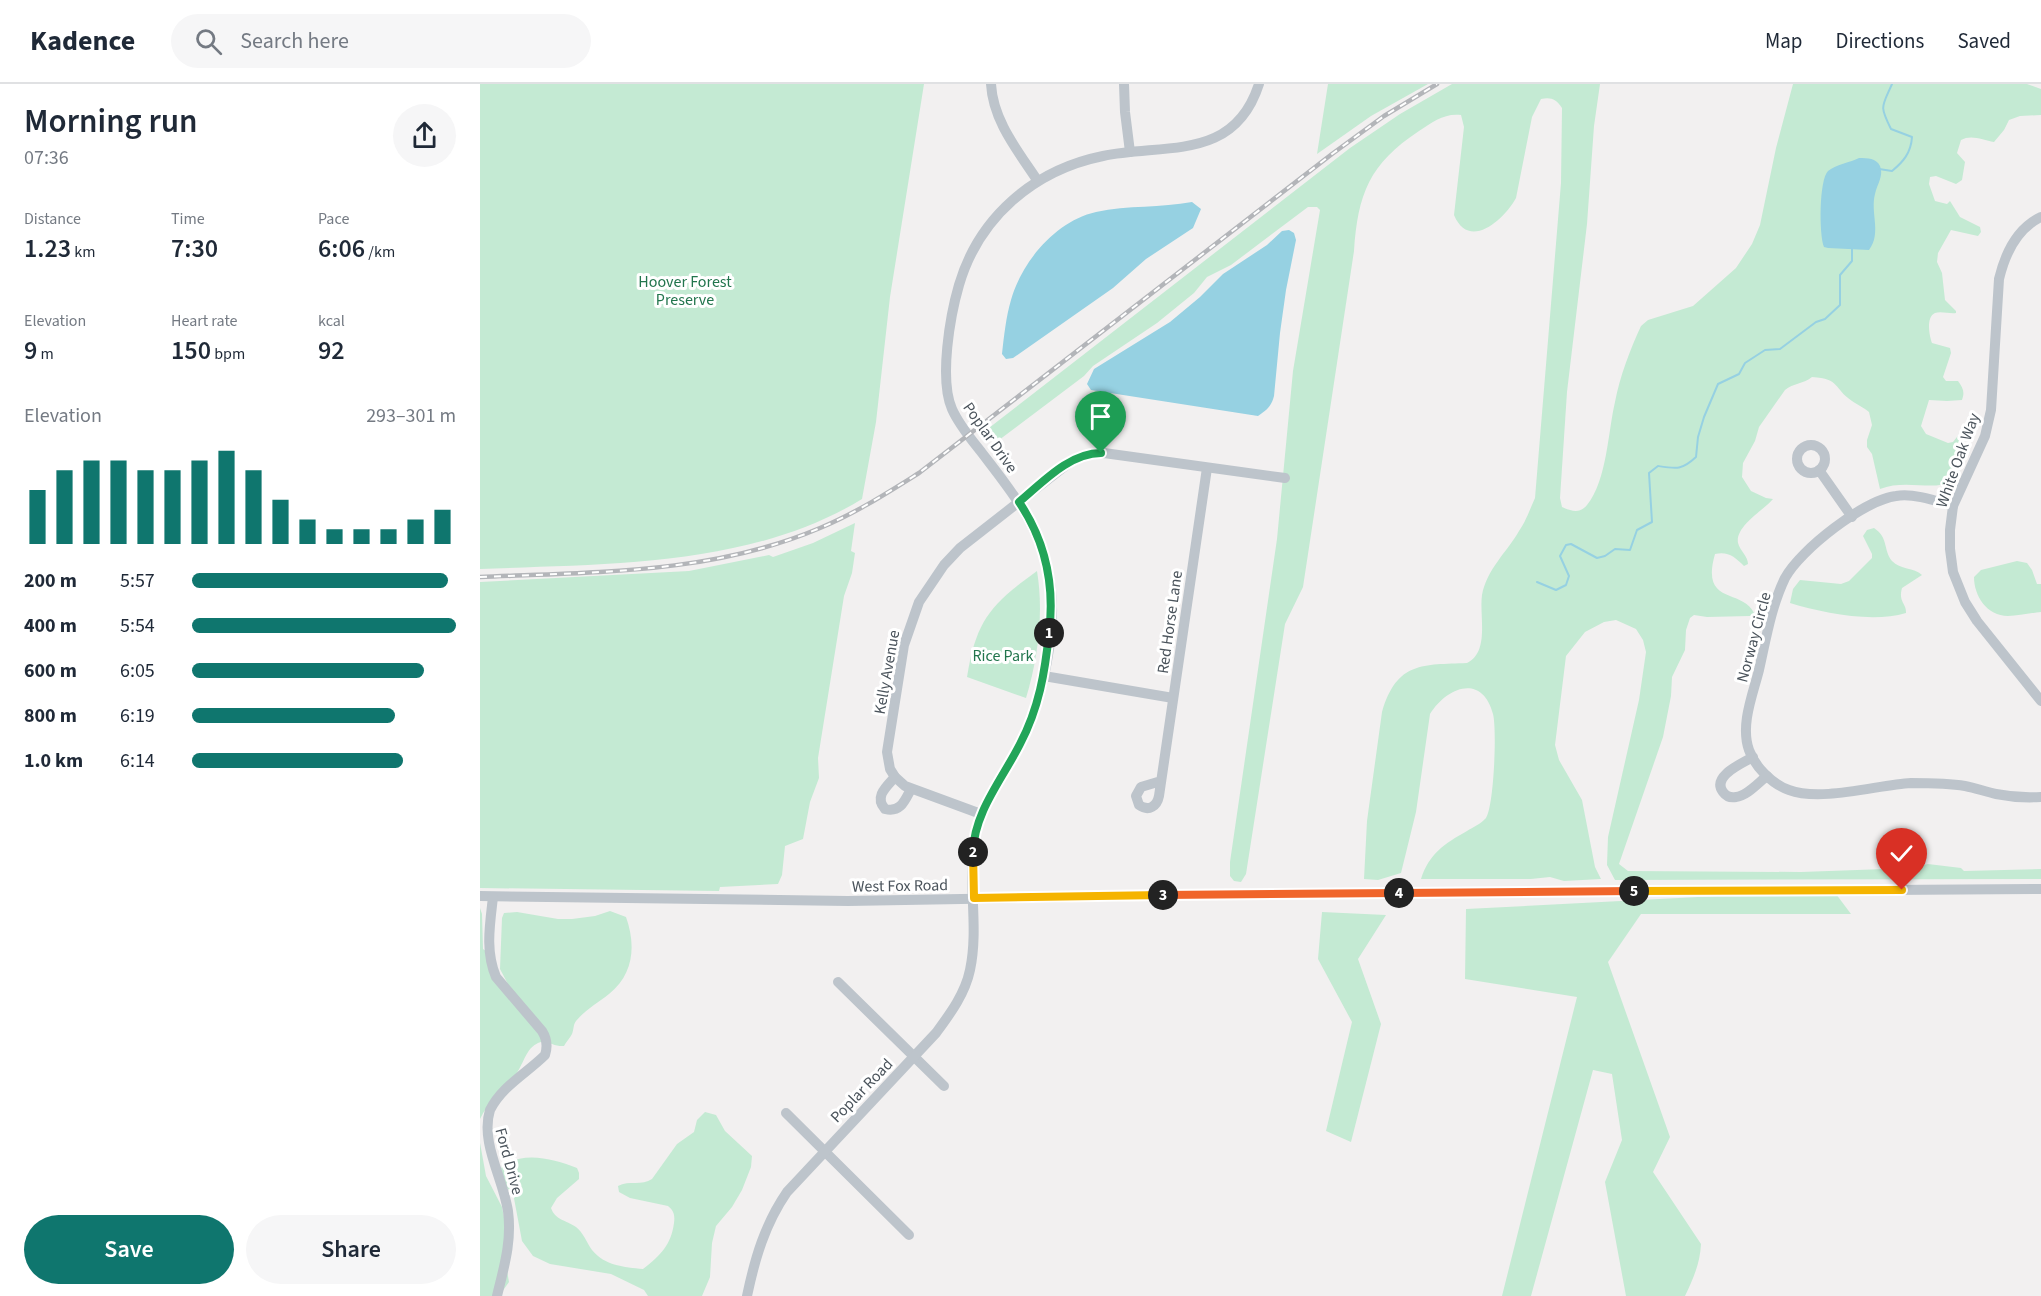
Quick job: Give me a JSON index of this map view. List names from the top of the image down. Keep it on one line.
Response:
{"streets":{"street":["Poplar Drive","White Oak Way","Red Horse Lane","Norway Circle","Kelly Avenue","West Fox Road","Poplar Road","Ford Drive"]},"crossings":[["Poplar Drive","Kelly Avenue"],["Poplar Drive","West Fox Road"],["Poplar Drive","Poplar Road"],["White Oak Way","Norway Circle"],["Red Horse Lane","Kelly Avenue"],["West Fox Road","Poplar Road"],["West Fox Road","Ford Drive"]],"parks":["Hoover Forest Preserve","Rice Park"],"page":{"header":"Kadence","search":"Search here","nav":["Map","Directions","Saved"],"heading":["Morning run","07:36"],"stats":[["Distance","1.23 km"],["Time","7:30"],["Pace","6:06 /km"],["Elevation","9 m"],["Heart rate","150 bpm"],["kcal","92"]],"chart":["Elevation","293–301 m"],"list":[{"name":"200 m","note":"5:57"},{"name":"400 m","note":"5:54"},{"name":"600 m","note":"6:05"},{"name":"800 m","note":"6:19"},{"name":"1.0 km","note":"6:14"}],"pins":["1","2","5","4","3"],"buttons":["Save","Share"]}}
